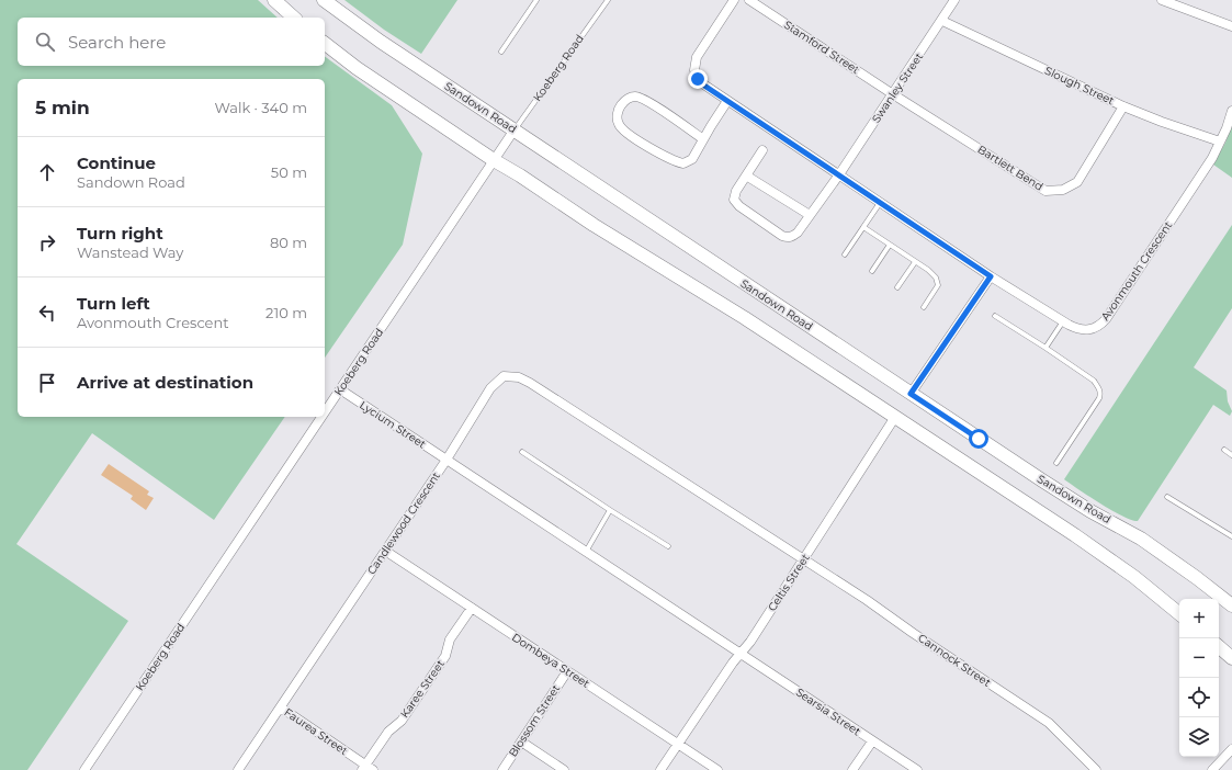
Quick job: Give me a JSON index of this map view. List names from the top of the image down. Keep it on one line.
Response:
{"streets":{"main road":["Sandown Road"],"street":["Stamford Street","Koeberg Road","Slough Street","Swanley Street","Bartlett Bend","Avonmouth Crescent","Lycium Street","Candlewood Crescent","Celtis Street","Dombeya Street","Cannock Street","Karee Street","Searsia Street","Blossom Street","Faurea Street"]},"crossings":[["Stamford Street","Swanley Street"],["Stamford Street","Bartlett Bend"],["Koeberg Road","Sandown Road"],["Koeberg Road","Lycium Street"],["Slough Street","Swanley Street"],["Slough Street","Bartlett Bend"],["Slough Street","Avonmouth Crescent"],["Swanley Street","Bartlett Bend"],["Swanley Street","Avonmouth Crescent"],["Lycium Street","Candlewood Crescent"],["Lycium Street","Cannock Street"],["Candlewood Crescent","Celtis Street"],["Candlewood Crescent","Dombeya Street"],["Candlewood Crescent","Cannock Street"],["Candlewood Crescent","Searsia Street"],["Candlewood Crescent","Faurea Street"],["Celtis Street","Dombeya Street"],["Celtis Street","Cannock Street"],["Celtis Street","Searsia Street"],["Dombeya Street","Karee Street"],["Dombeya Street","Blossom Street"],["Karee Street","Faurea Street"]],"page":{"search":"Search here","heading":["5 min","Walk · 340 m"],"list":[["Continue","Sandown Road","50 m"],["Turn right","Wanstead Way","80 m"],["Turn left","Avonmouth Crescent","210 m"],"Arrive at destination"],"map_buttons":["+","−"]}}
